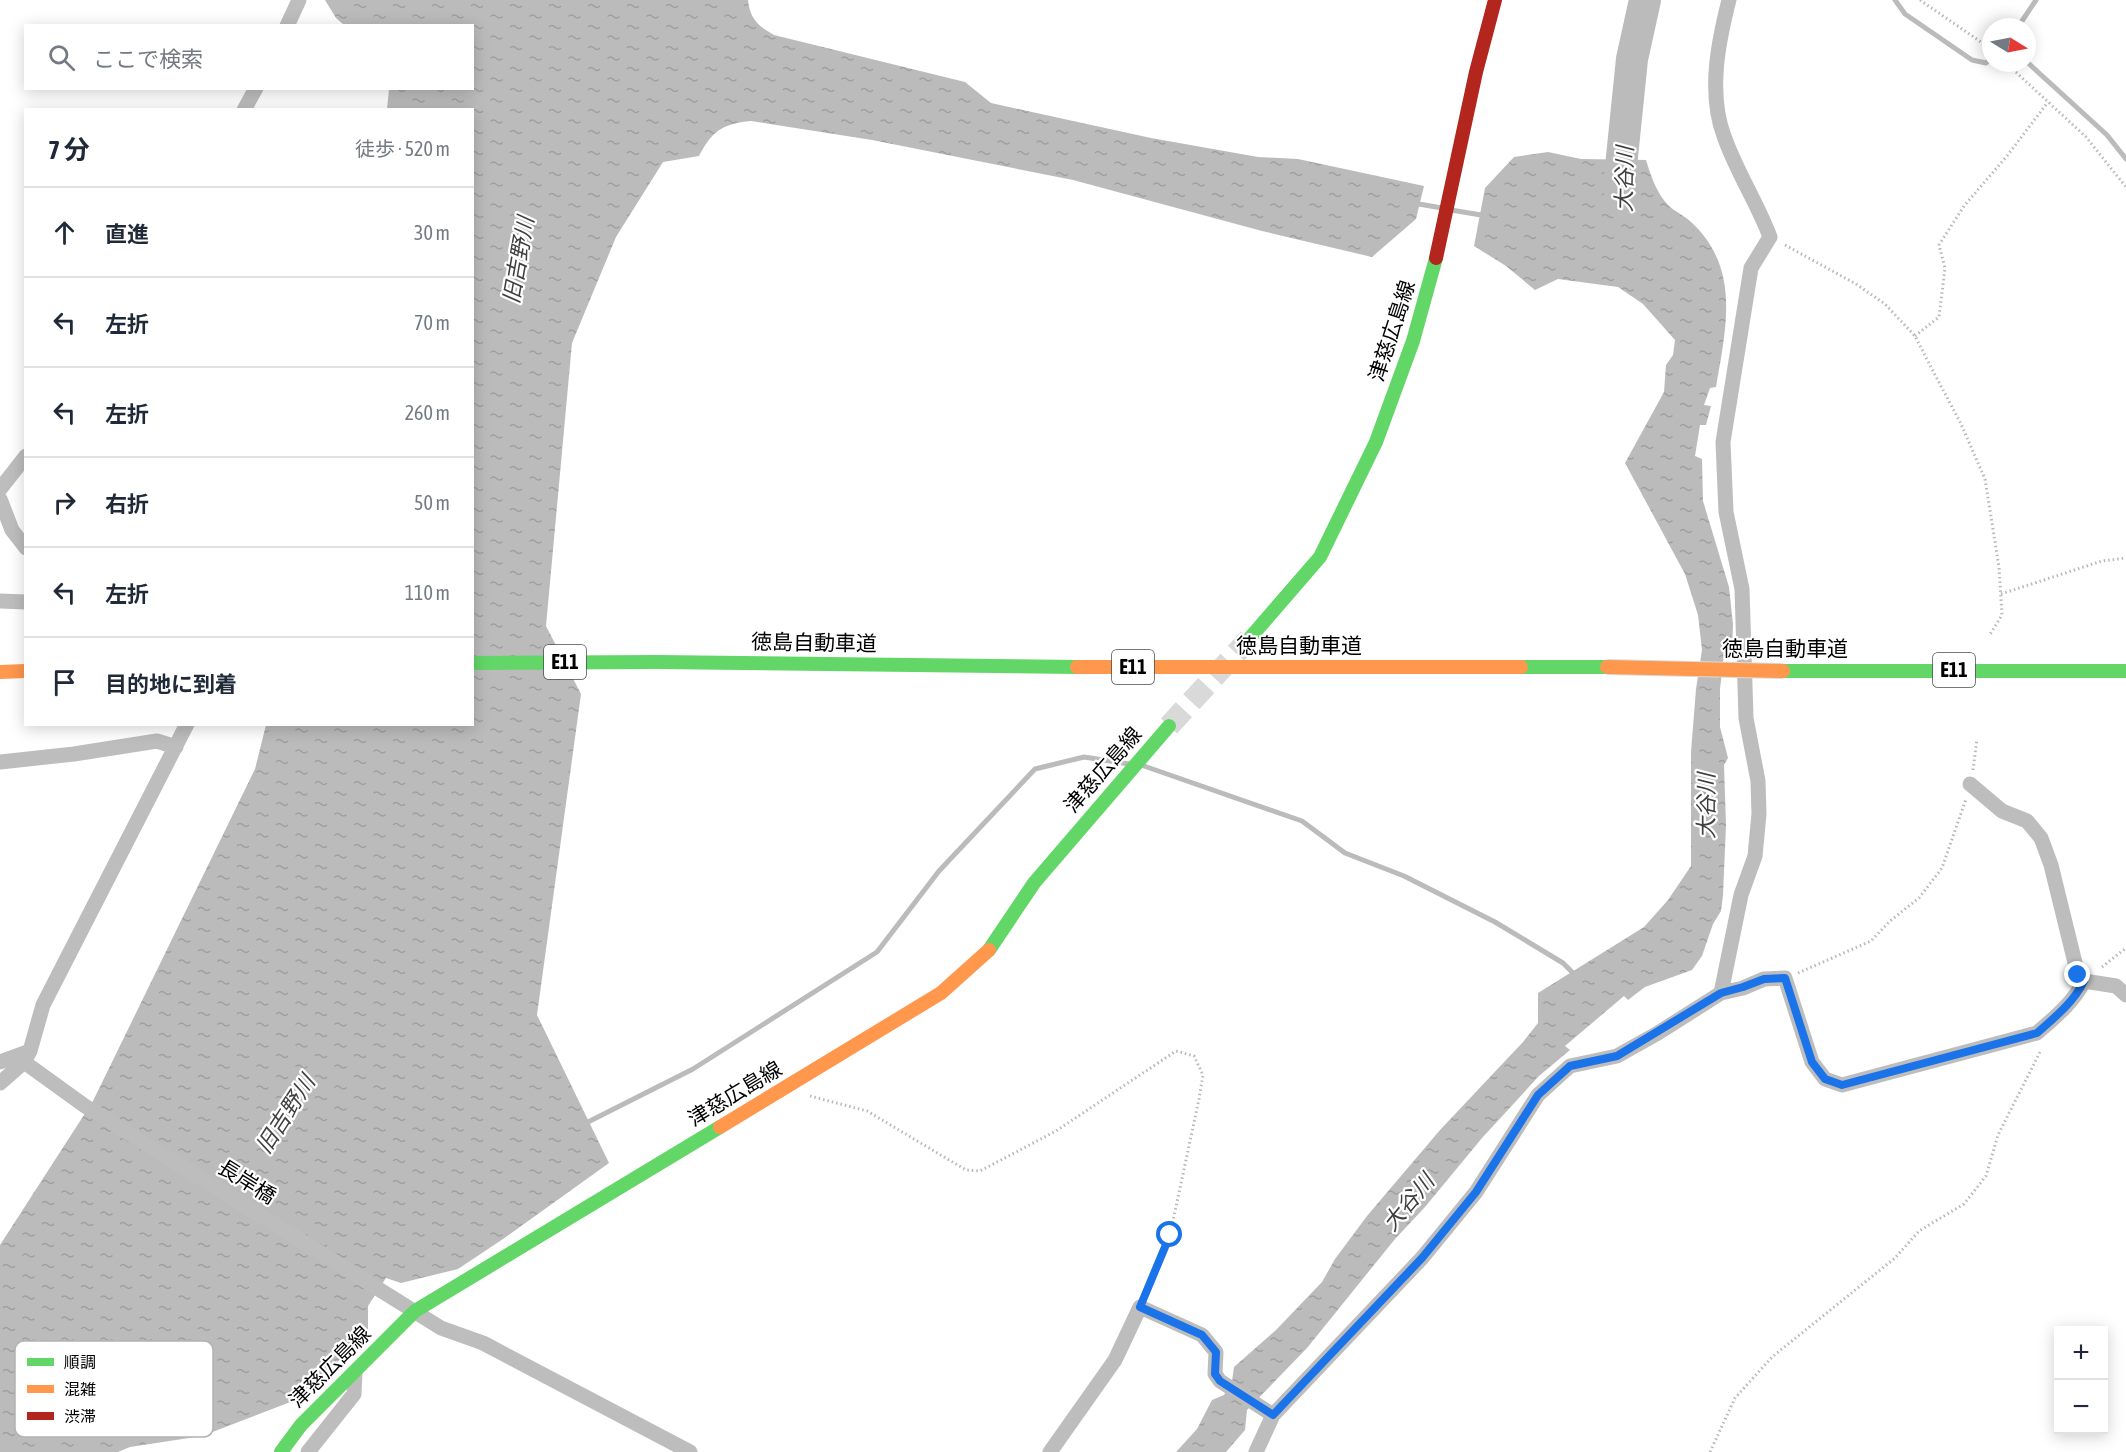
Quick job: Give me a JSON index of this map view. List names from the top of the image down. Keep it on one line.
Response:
{"streets":{"main road":["津慈広島線","徳島自動車道","E11"],"street":["長岸橋"]},"crossings":[["津慈広島線","長岸橋"]],"water":["大谷川","旧吉野川"],"legend":["順調","混雑","渋滞"],"north":"right","page":{"search":"ここで検索","heading":["7 分","徒歩 · 520 m"],"list":[["直進","30 m"],["左折","70 m"],["左折","260 m"],["右折","50 m"],["左折","110 m"],"目的地に到着"],"map_buttons":["+","−"]}}
